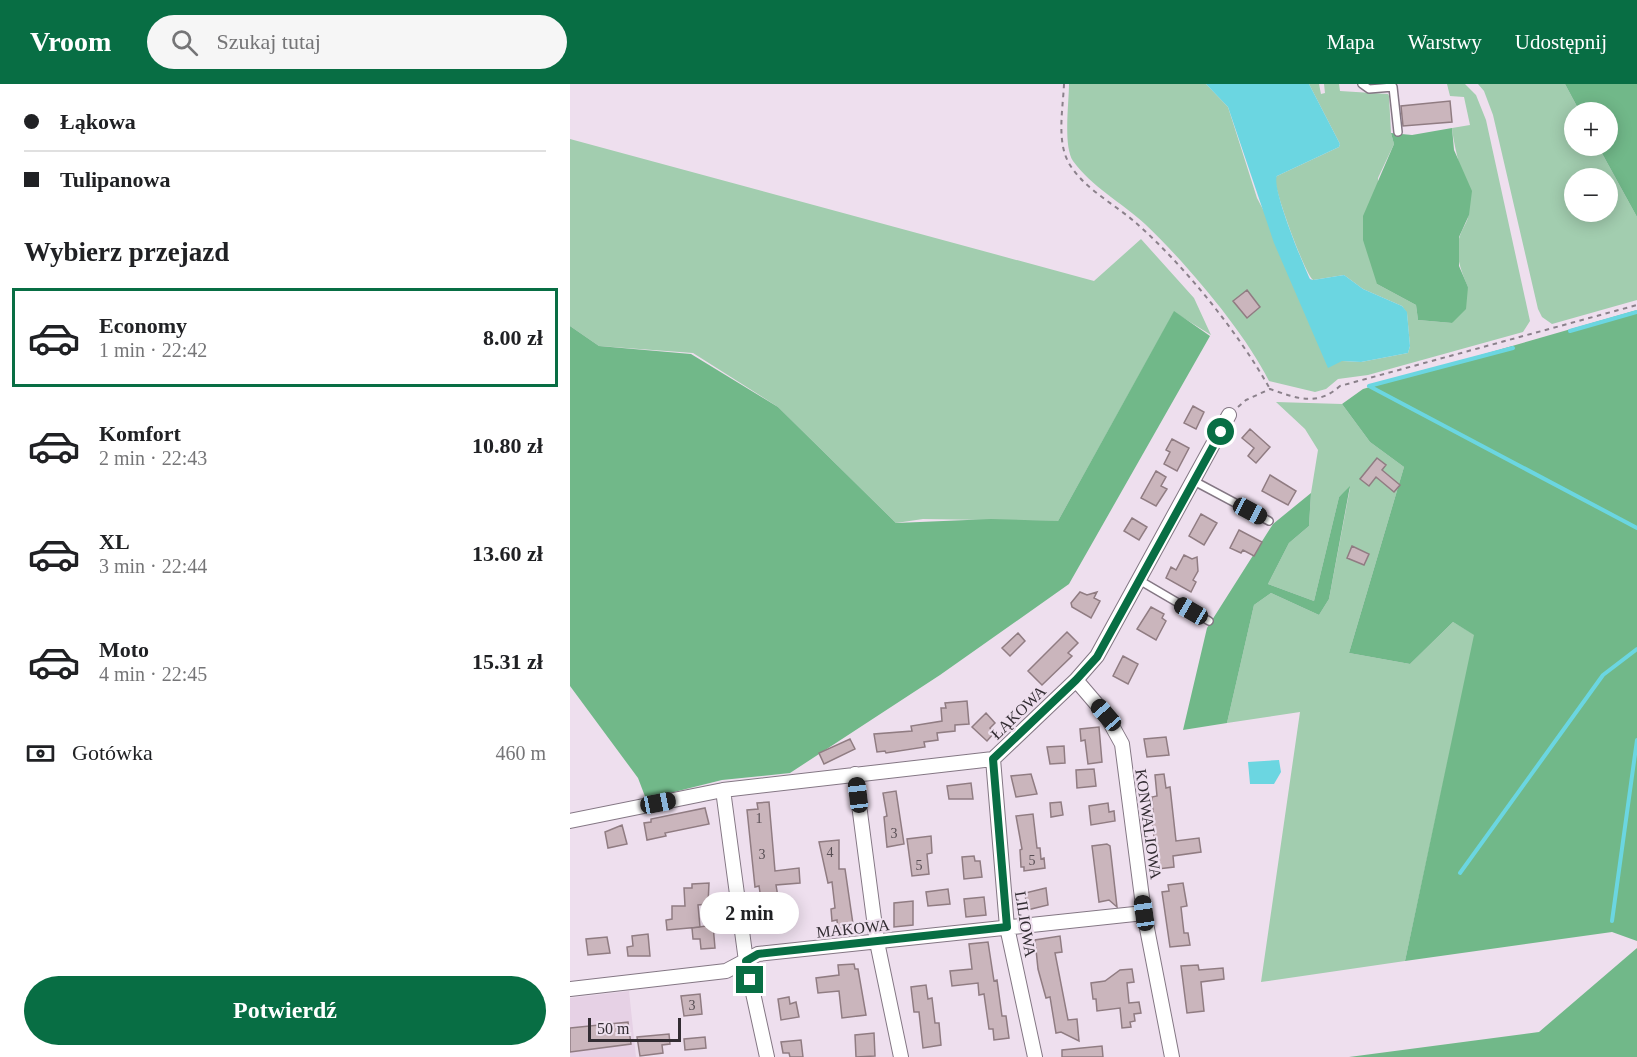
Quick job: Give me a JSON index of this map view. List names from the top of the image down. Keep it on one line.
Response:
{"streets":{"street":["ŁĄKOWA","KONWALIOWA","LILIOWA","MAKOWA"]},"crossings":[["ŁĄKOWA","KONWALIOWA"],["ŁĄKOWA","LILIOWA"],["KONWALIOWA","MAKOWA"],["LILIOWA","MAKOWA"]],"house_numbers":["1","3","4","3","5","5","3"],"scale_bar":"50 m","page":{"header":"Vroom","search":"Szukaj tutaj","nav":["Mapa","Warstwy","Udostępnij"],"banner":["Łąkowa","Tulipanowa"],"map_buttons":["+","−"],"heading":"Wybierz przejazd","list":[{"name":"Economy","note":"1 min · 22:42","value":"8.00 zł"},{"name":"Komfort","note":"2 min · 22:43","value":"10.80 zł"},{"name":"XL","note":"3 min · 22:44","value":"13.60 zł"},{"name":"Moto","note":"4 min · 22:45","value":"15.31 zł"}],"pay":["Gotówka","460 m"],"bubble":"2 min","buttons":"Potwierdź","scale":"50 m"}}
